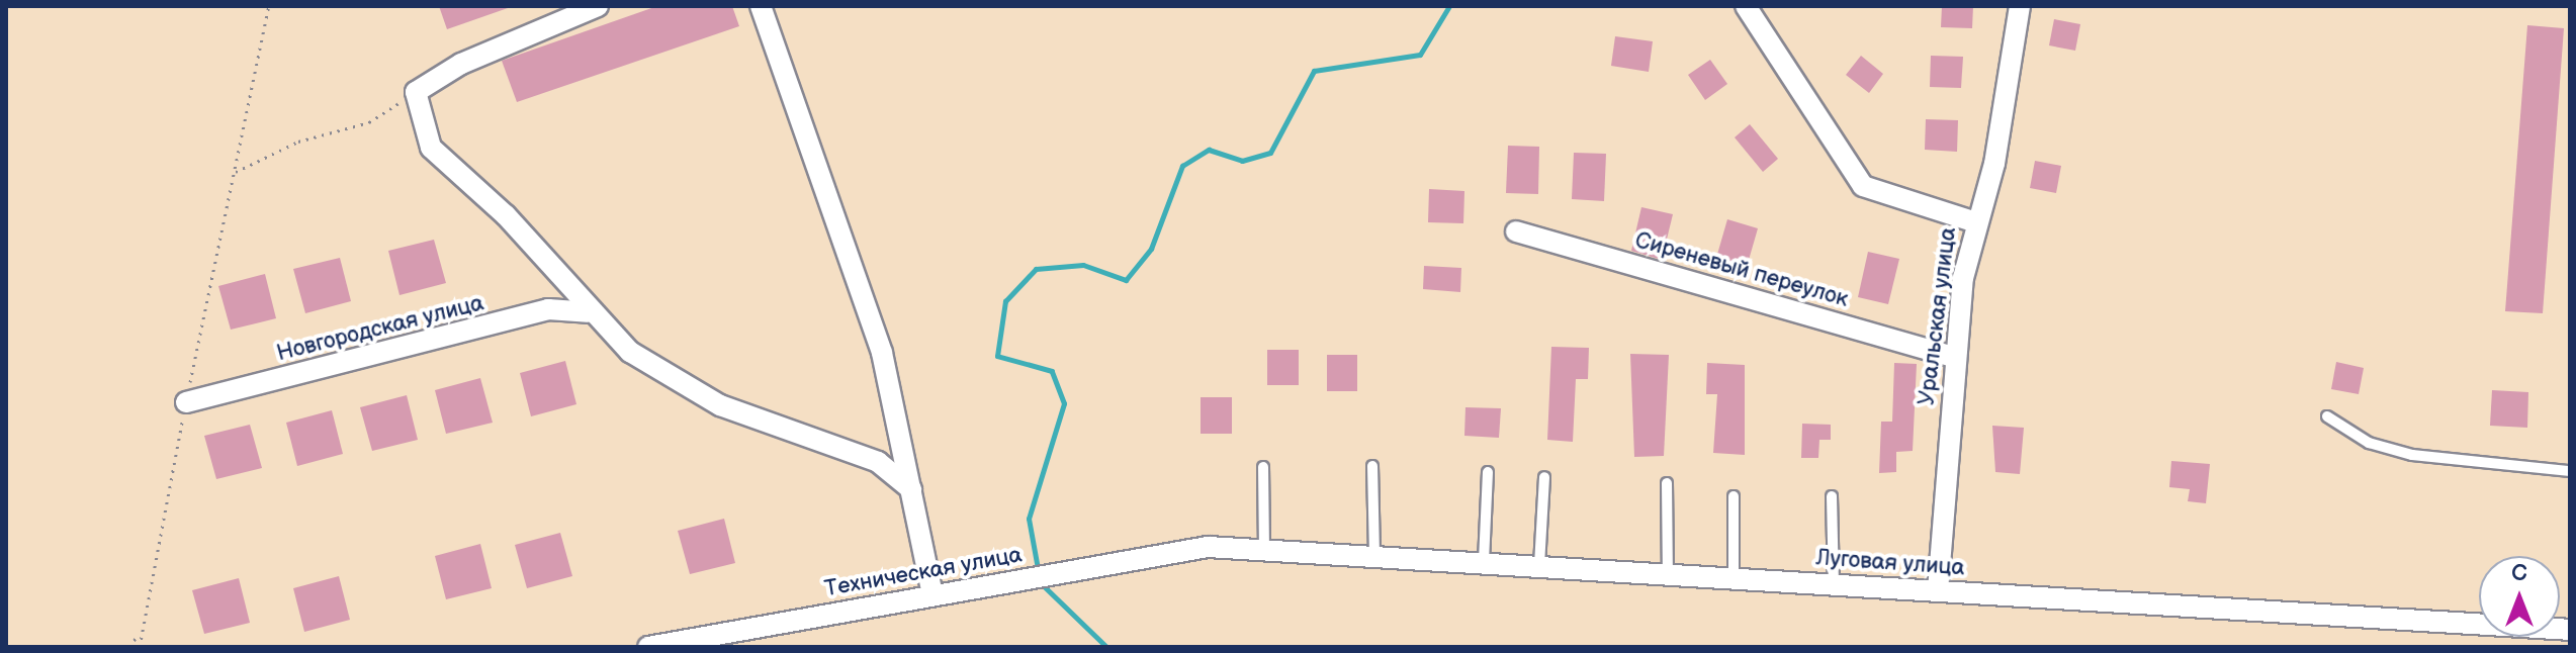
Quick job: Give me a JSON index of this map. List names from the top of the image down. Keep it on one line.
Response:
{"streets":{"street":["Сиреневый переулок","Уральская улица","Новгородская улица","Луговая улица","Техническая улица"]},"crossings":[["Сиреневый переулок","Уральская улица"],["Уральская улица","Луговая улица"],["Луговая улица","Техническая улица"]],"north":"top"}
